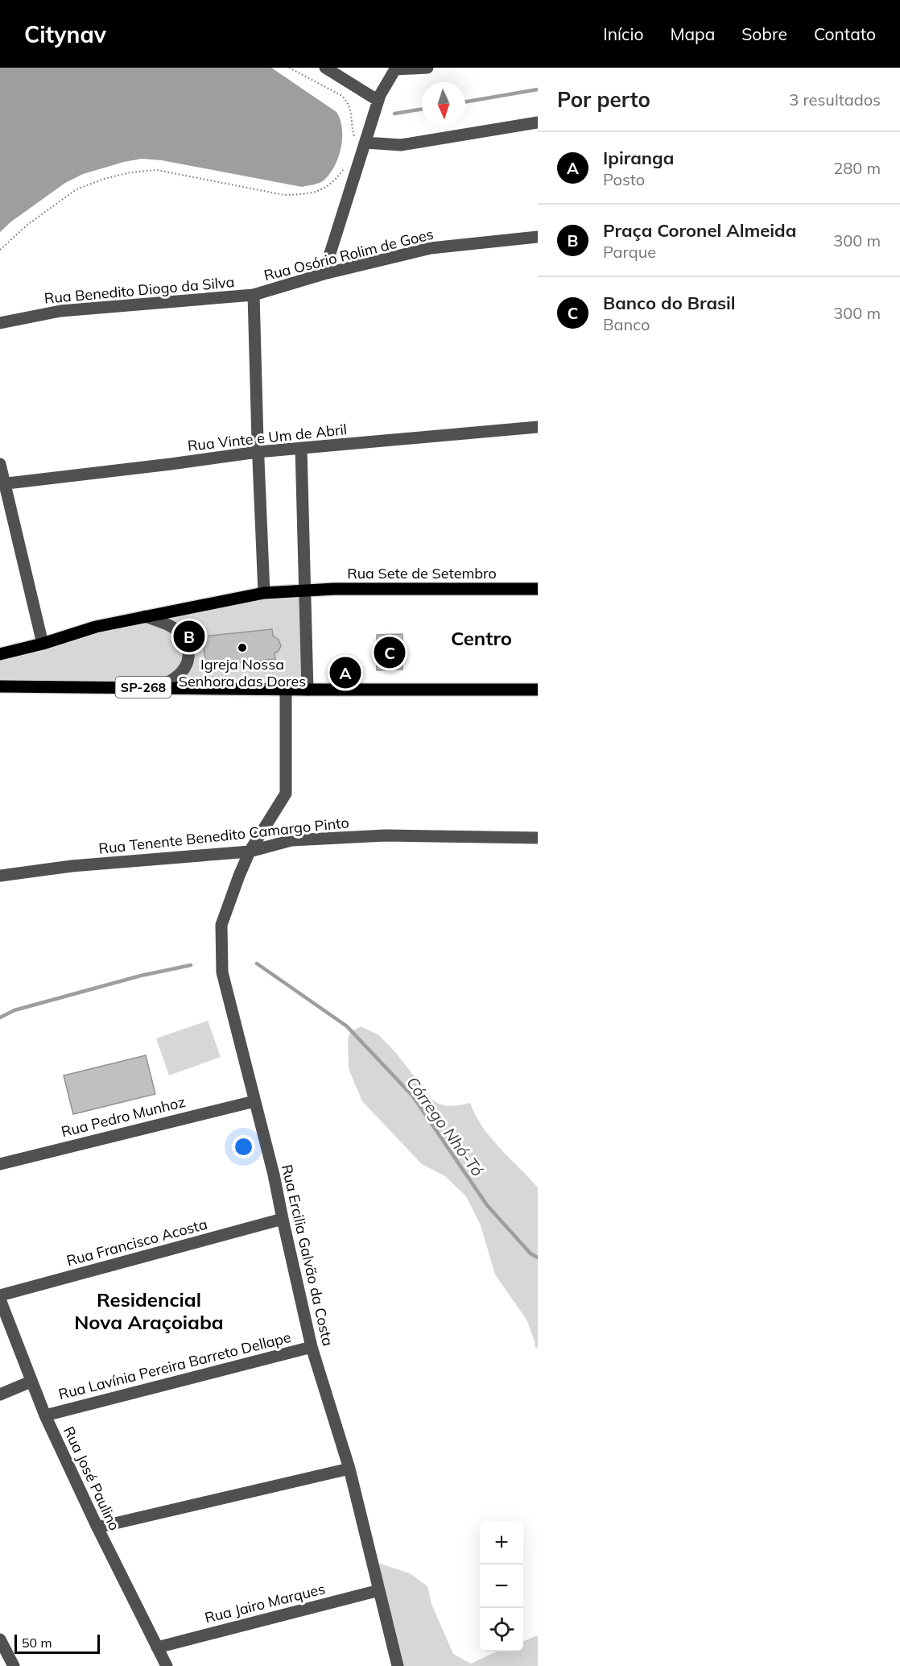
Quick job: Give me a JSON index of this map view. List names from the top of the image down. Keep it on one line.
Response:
{"streets":{"main road":["Rua Sete de Setembro","SP-268"],"street":["Rua Osório Rolim de Goes","Rua Benedito Diogo da Silva","Rua Vinte e Um de Abril","Rua Tenente Benedito Camargo Pinto","Rua Pedro Munhoz","Rua Francisco Acosta","Rua Ercilia Galvão da Costa","Rua Lavínia Pereira Barreto Dellape","Rua José Paulino","Rua Jairo Marques"]},"crossings":[["Rua Osório Rolim de Goes","Rua Benedito Diogo da Silva"],["SP-268","Rua Ercilia Galvão da Costa"],["Rua Tenente Benedito Camargo Pinto","Rua Ercilia Galvão da Costa"],["Rua Pedro Munhoz","Rua Ercilia Galvão da Costa"],["Rua Francisco Acosta","Rua Ercilia Galvão da Costa"],["Rua Francisco Acosta","Rua José Paulino"],["Rua Ercilia Galvão da Costa","Rua Lavínia Pereira Barreto Dellape"],["Rua Ercilia Galvão da Costa","Rua Jairo Marques"],["Rua Lavínia Pereira Barreto Dellape","Rua José Paulino"],["Rua José Paulino","Rua Jairo Marques"]],"districts":["Centro","Residencial Nova Araçoiaba"],"water":["Córrego Nhó-Tó"],"places":["Igreja Nossa Senhora das Dores"],"scale_bar":"50 m","north":"bottom","page":{"header":"Citynav","nav":["Início","Mapa","Sobre","Contato"],"heading":["Por perto","3 resultados"],"list":[{"mark":"A","name":"Ipiranga","note":"Posto","value":"280 m"},{"mark":"B","name":"Praça Coronel Almeida","note":"Parque","value":"300 m"},{"mark":"C","name":"Banco do Brasil","note":"Banco","value":"300 m"}],"pins":["B","C","A"],"map_buttons":["+","−"],"scale":"50 m"}}
